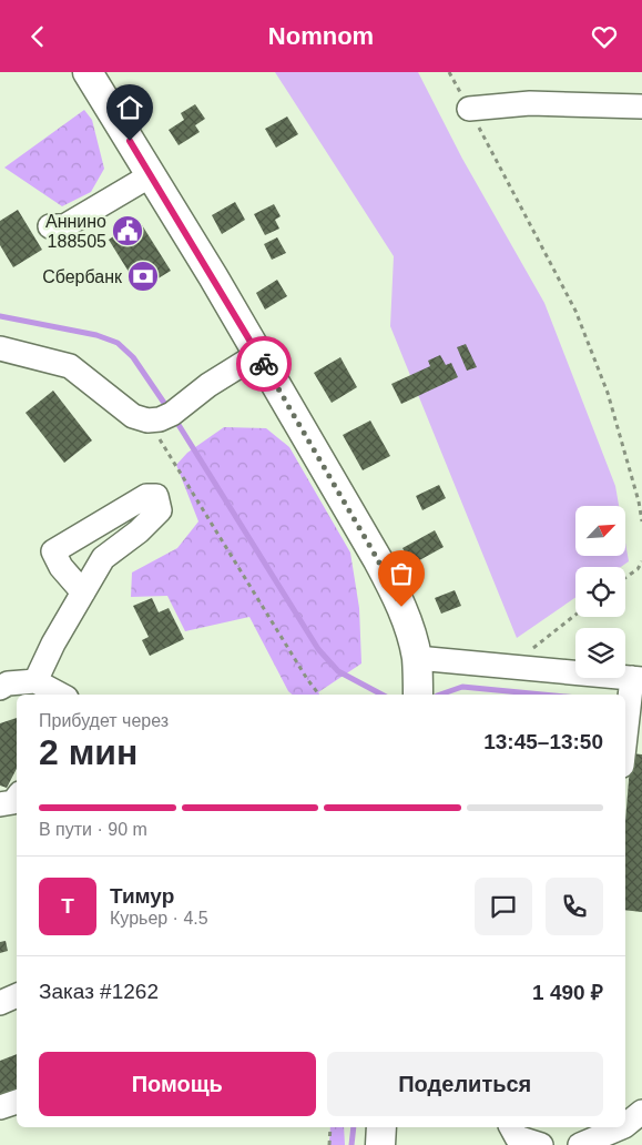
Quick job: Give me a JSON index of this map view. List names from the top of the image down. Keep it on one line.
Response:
{"places":{"public building":["Аннино 188505"],"bank":["Сбербанк"]},"north":"top right","page":{"header":"Nomnom","heading":["2 мин","Прибудет через","13:45–13:50"],"panel":["Тимур","Курьер · 4.5","Заказ #1262","1 490 ₽"],"bar":"В пути · 90 m","round":"Т","buttons":["Помощь","Поделиться"]}}
